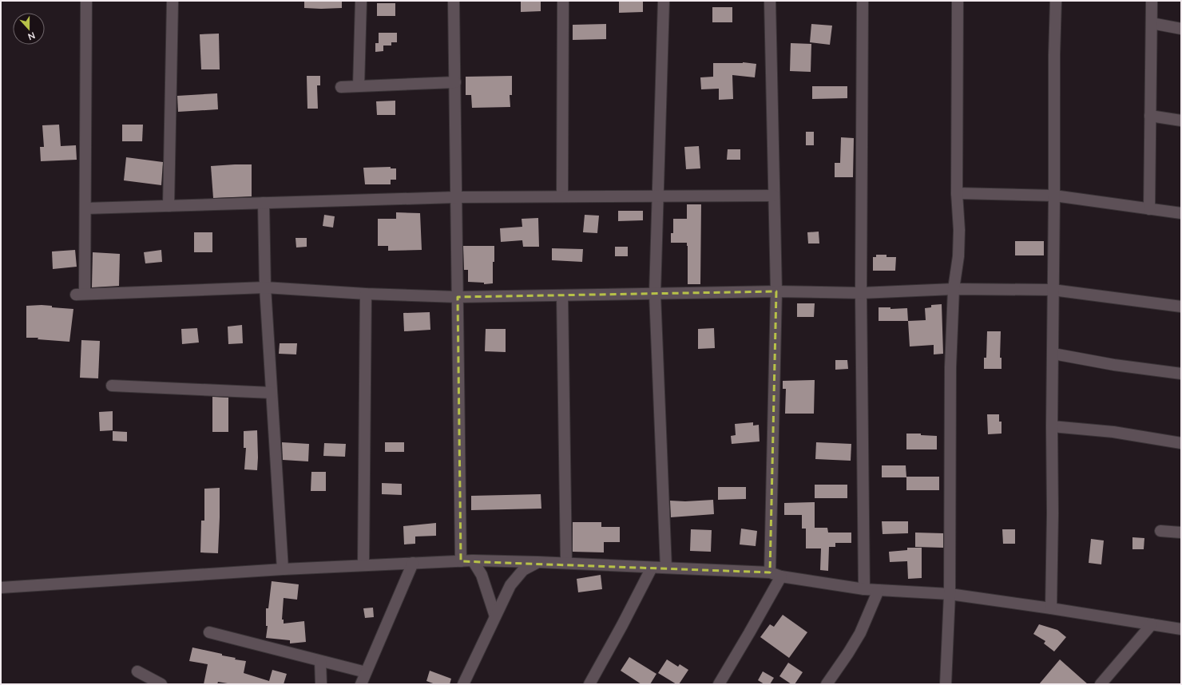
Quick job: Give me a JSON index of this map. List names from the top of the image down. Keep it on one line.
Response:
{"north":"bottom"}
